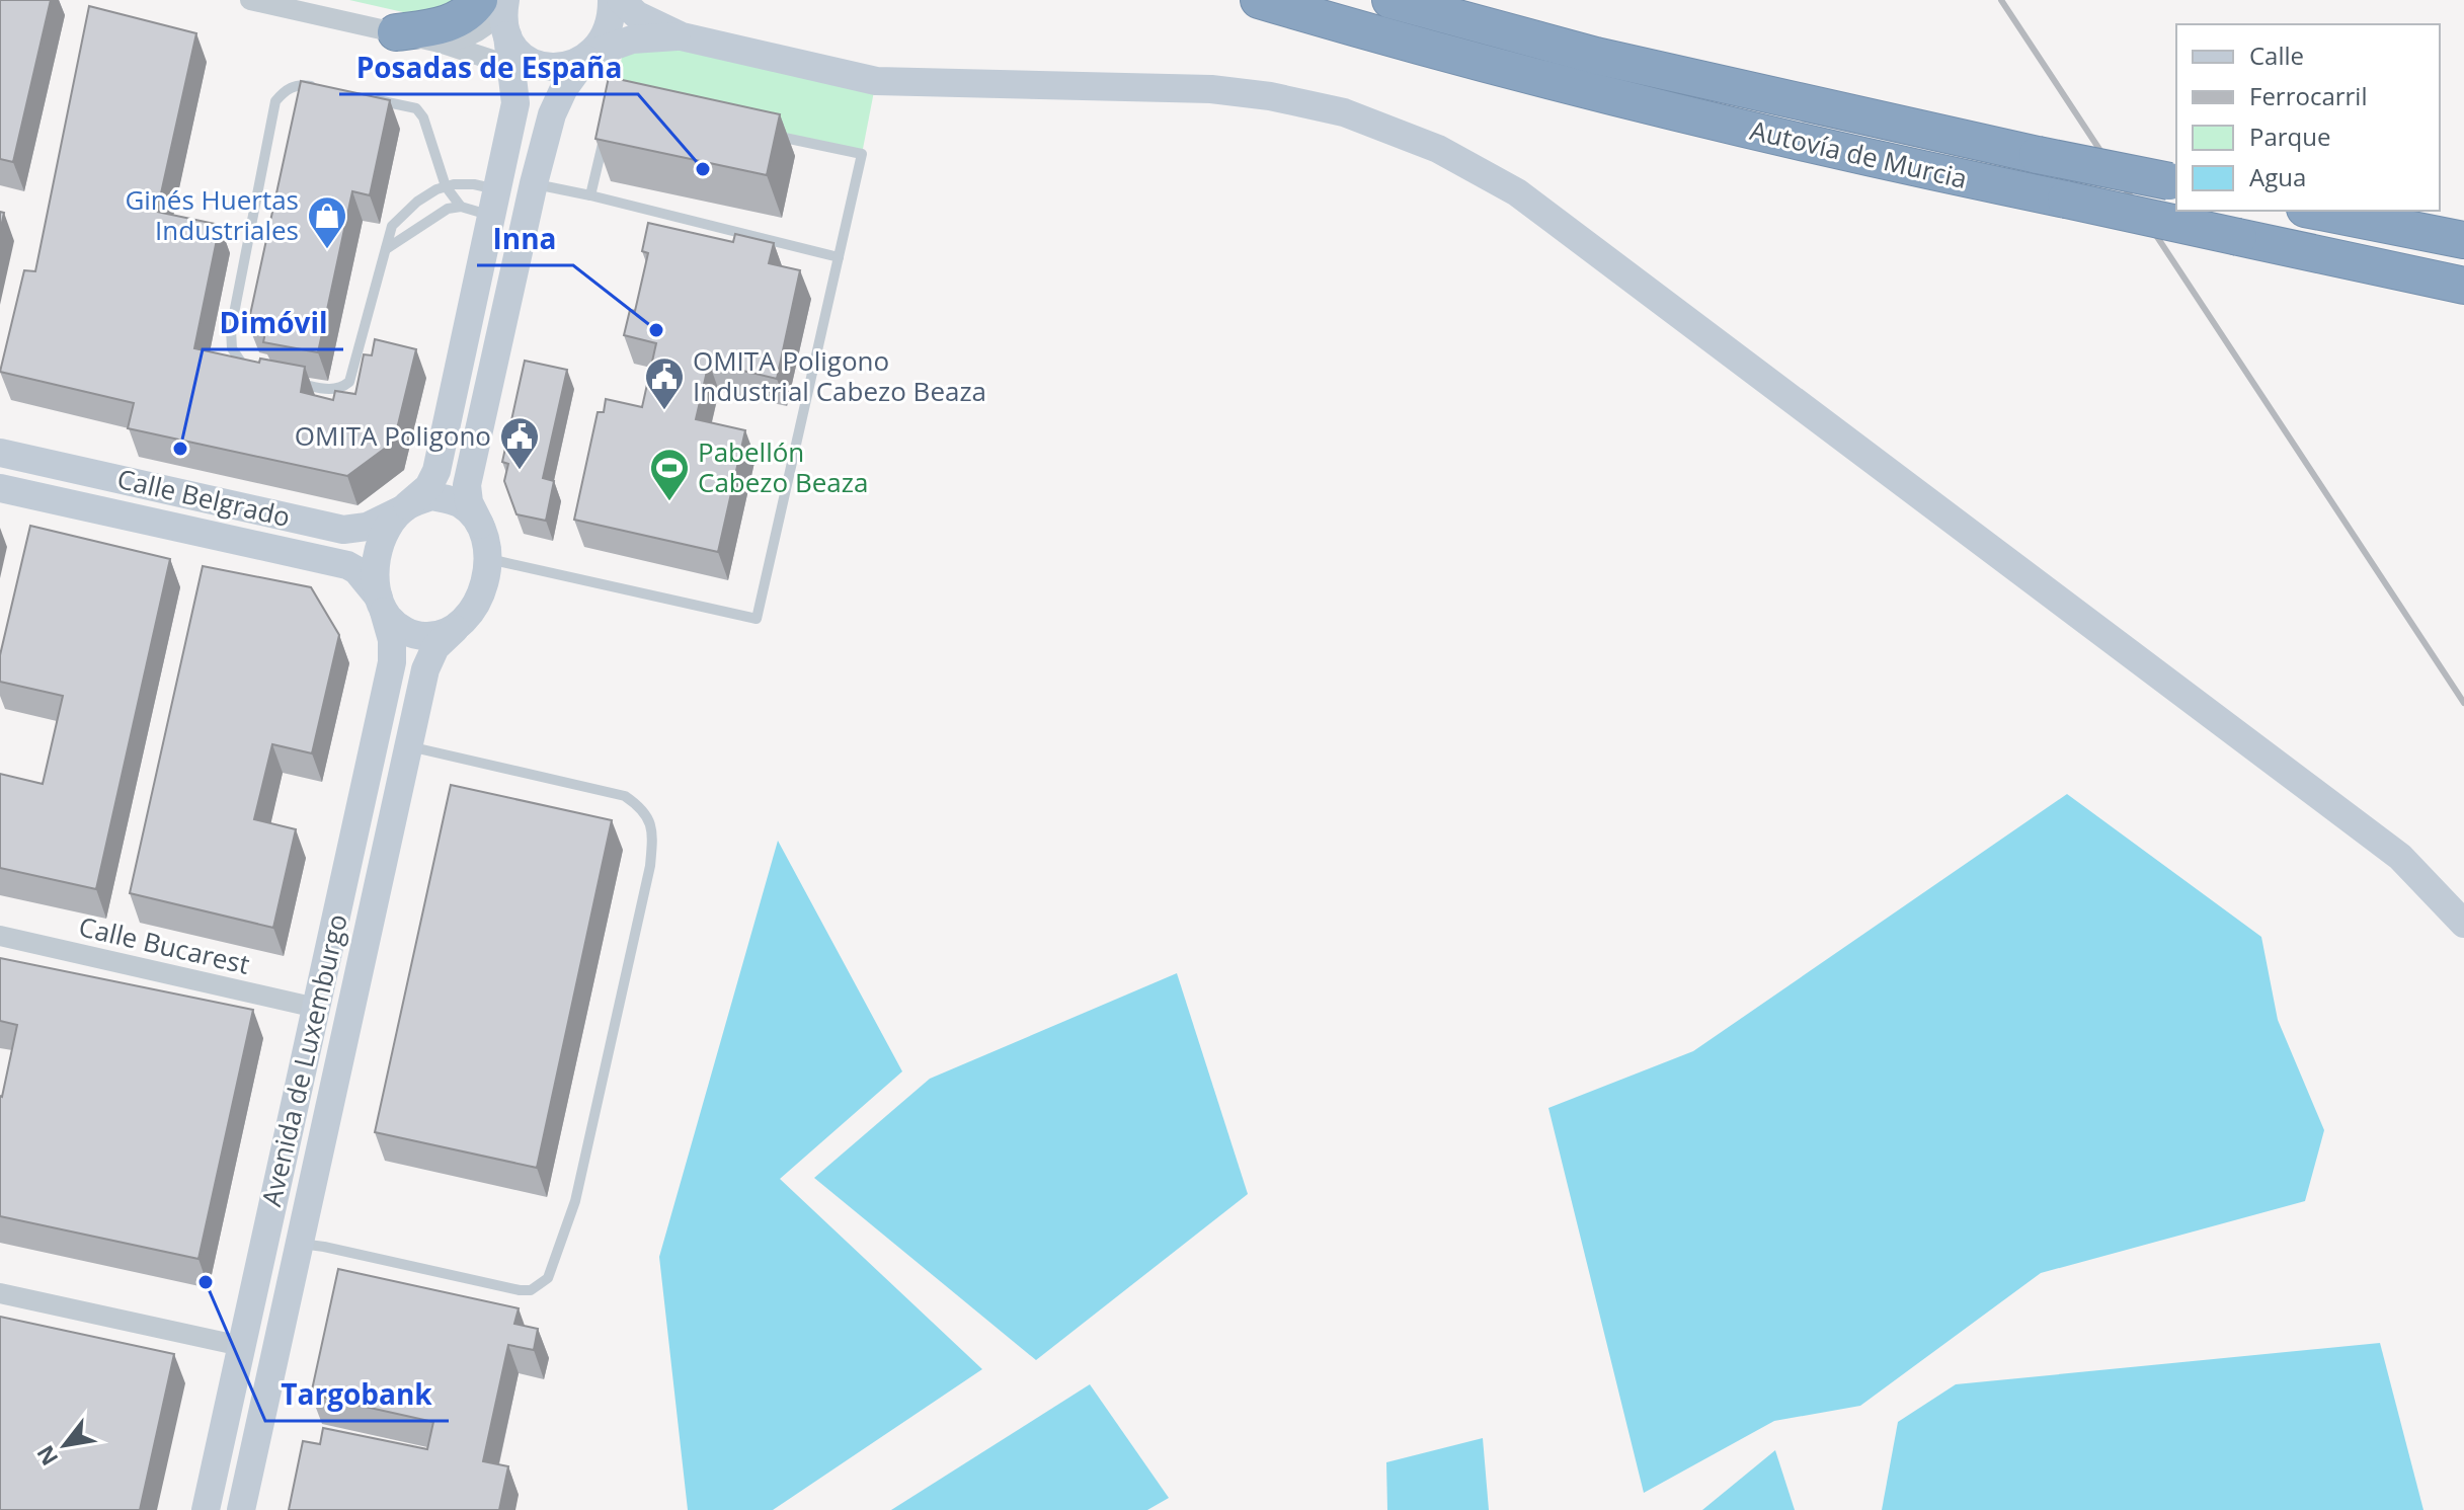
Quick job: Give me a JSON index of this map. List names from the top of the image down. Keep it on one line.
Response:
{"streets":{"highway":["Autovía de Murcia"],"main road":["Calle Belgrado","Avenida de Luxemburgo"],"street":["Calle Bucarest"]},"crossings":[["Calle Belgrado","Avenida de Luxemburgo"],["Calle Bucarest","Avenida de Luxemburgo"]],"places":{"other":["Posadas de España","Inna","Dimóvil","Targobank"],"shop":["Ginés Huertas Industriales"],"public building":["OMITA Poligono Industrial Cabezo Beaza","OMITA Poligono"],"sports":["Pabellón Cabezo Beaza"]},"legend":["Calle","Ferrocarril","Parque","Agua"],"north":"bottom left"}
